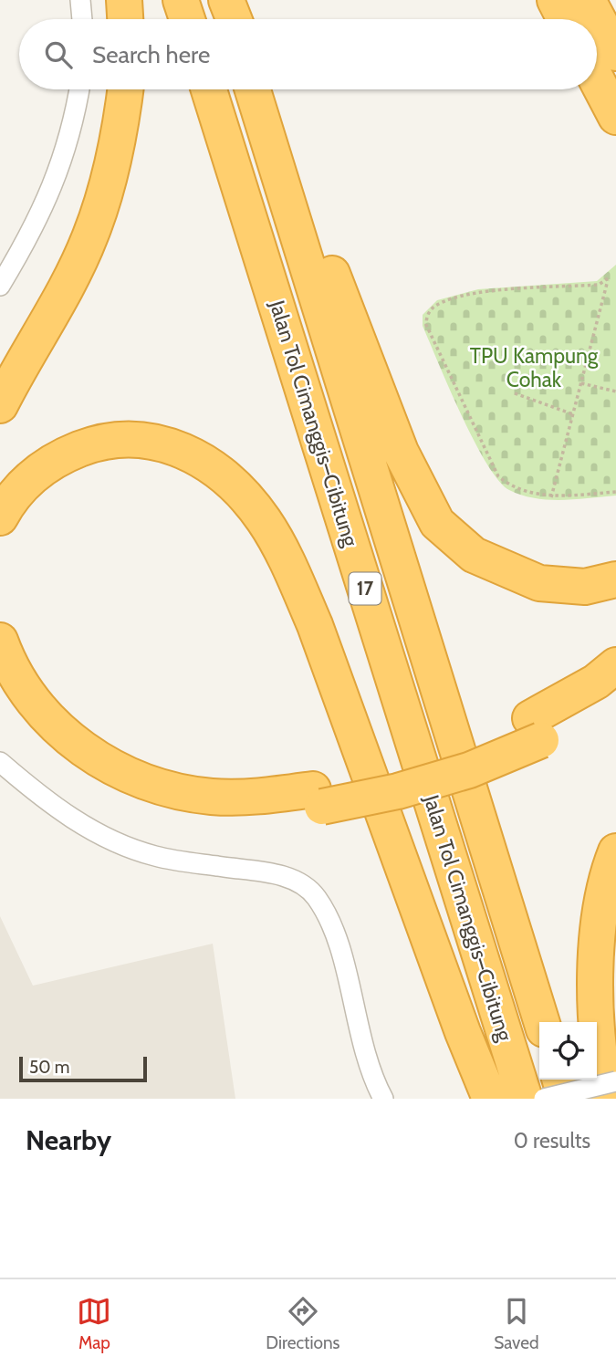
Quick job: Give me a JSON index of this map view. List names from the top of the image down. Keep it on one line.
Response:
{"streets":{"highway":["Jalan Tol Cimanggis–Cibitung","17"]},"parks":["TPU Kampung Cohak"],"scale_bar":"50 m","page":{"search":"Search here","scale":"50 m","heading":["Nearby","0 results"],"nav":["Map","Directions","Saved"]}}
